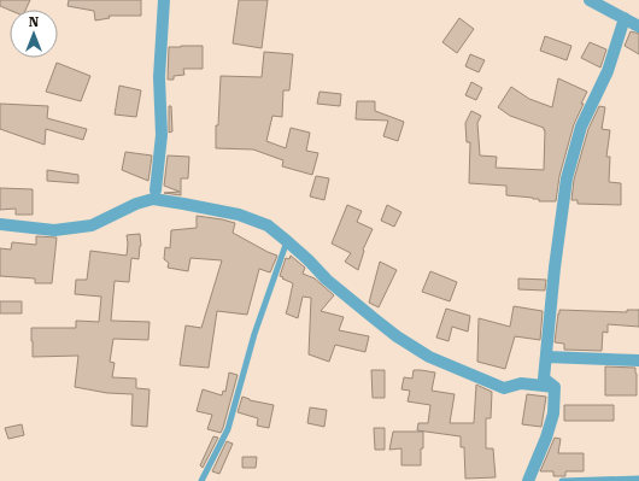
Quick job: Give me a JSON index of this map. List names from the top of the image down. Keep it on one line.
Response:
{"north":"top"}
